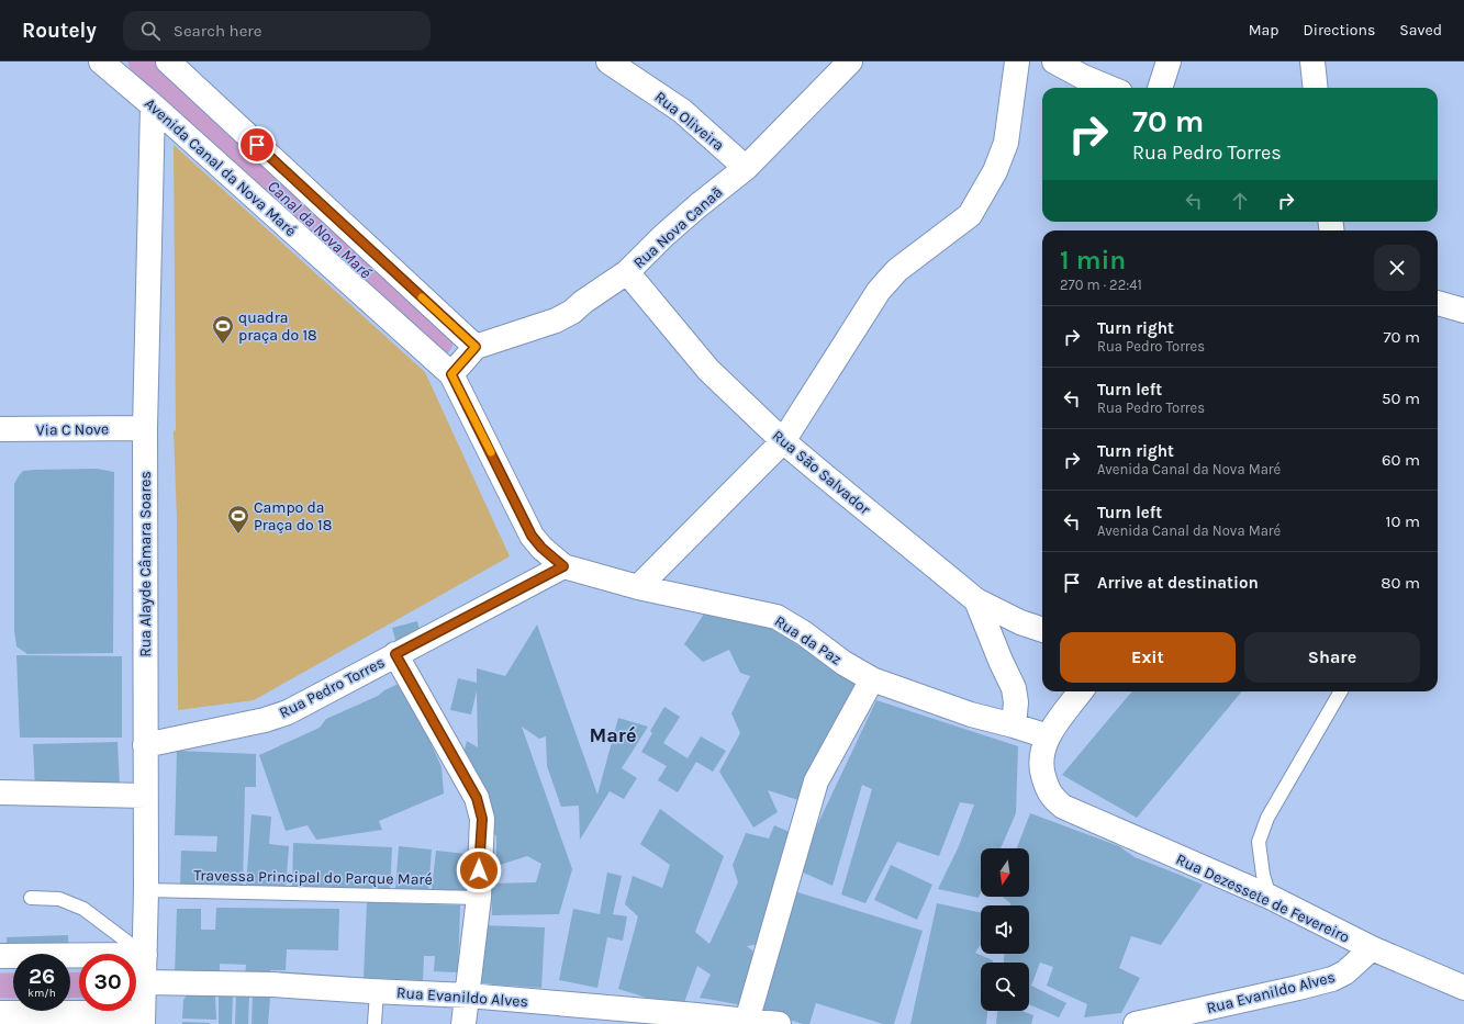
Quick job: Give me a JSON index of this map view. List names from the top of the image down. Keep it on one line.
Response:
{"streets":{"street":["Rua Oliveira","Avenida Canal da Nova Maré","Rua Nova Canaã","Via C Nove","Rua São Salvador","Rua Alayde Câmara Soares","Rua da Paz","Rua Pedro Torres","Rua Dezessete de Fevereiro","Rua Evanildo Alves"],"lane":["Travessa Principal do Parque Maré"]},"crossings":[["Rua Oliveira","Rua Nova Canaã"],["Avenida Canal da Nova Maré","Rua Alayde Câmara Soares"],["Rua Nova Canaã","Rua São Salvador"],["Via C Nove","Rua Alayde Câmara Soares"],["Rua Alayde Câmara Soares","Rua Pedro Torres"],["Rua Alayde Câmara Soares","Travessa Principal do Parque Maré"],["Rua Alayde Câmara Soares","Rua Evanildo Alves"],["Rua da Paz","Rua Pedro Torres"],["Rua da Paz","Rua Dezessete de Fevereiro"],["Rua Dezessete de Fevereiro","Rua Evanildo Alves"]],"districts":["Maré"],"water":["Canal da Nova Maré"],"places":{"sports":["quadra praça do 18","Campo da Praça do 18"]},"north":"bottom","page":{"header":"Routely","search":"Search here","nav":["Map","Directions","Saved"],"turn":["70 m","Rua Pedro Torres"],"heading":["1 min","270 m · 22:41"],"list":[{"name":"Turn right","note":"Rua Pedro Torres","value":"70 m"},{"name":"Turn left","note":"Rua Pedro Torres","value":"50 m"},{"name":"Turn right","note":"Avenida Canal da Nova Maré","value":"60 m"},{"name":"Turn left","note":"Avenida Canal da Nova Maré","value":"10 m"},{"name":"Arrive at destination","value":"80 m"}],"buttons":["Exit","Share"],"speed":"26 km/h","limit":"30"}}
